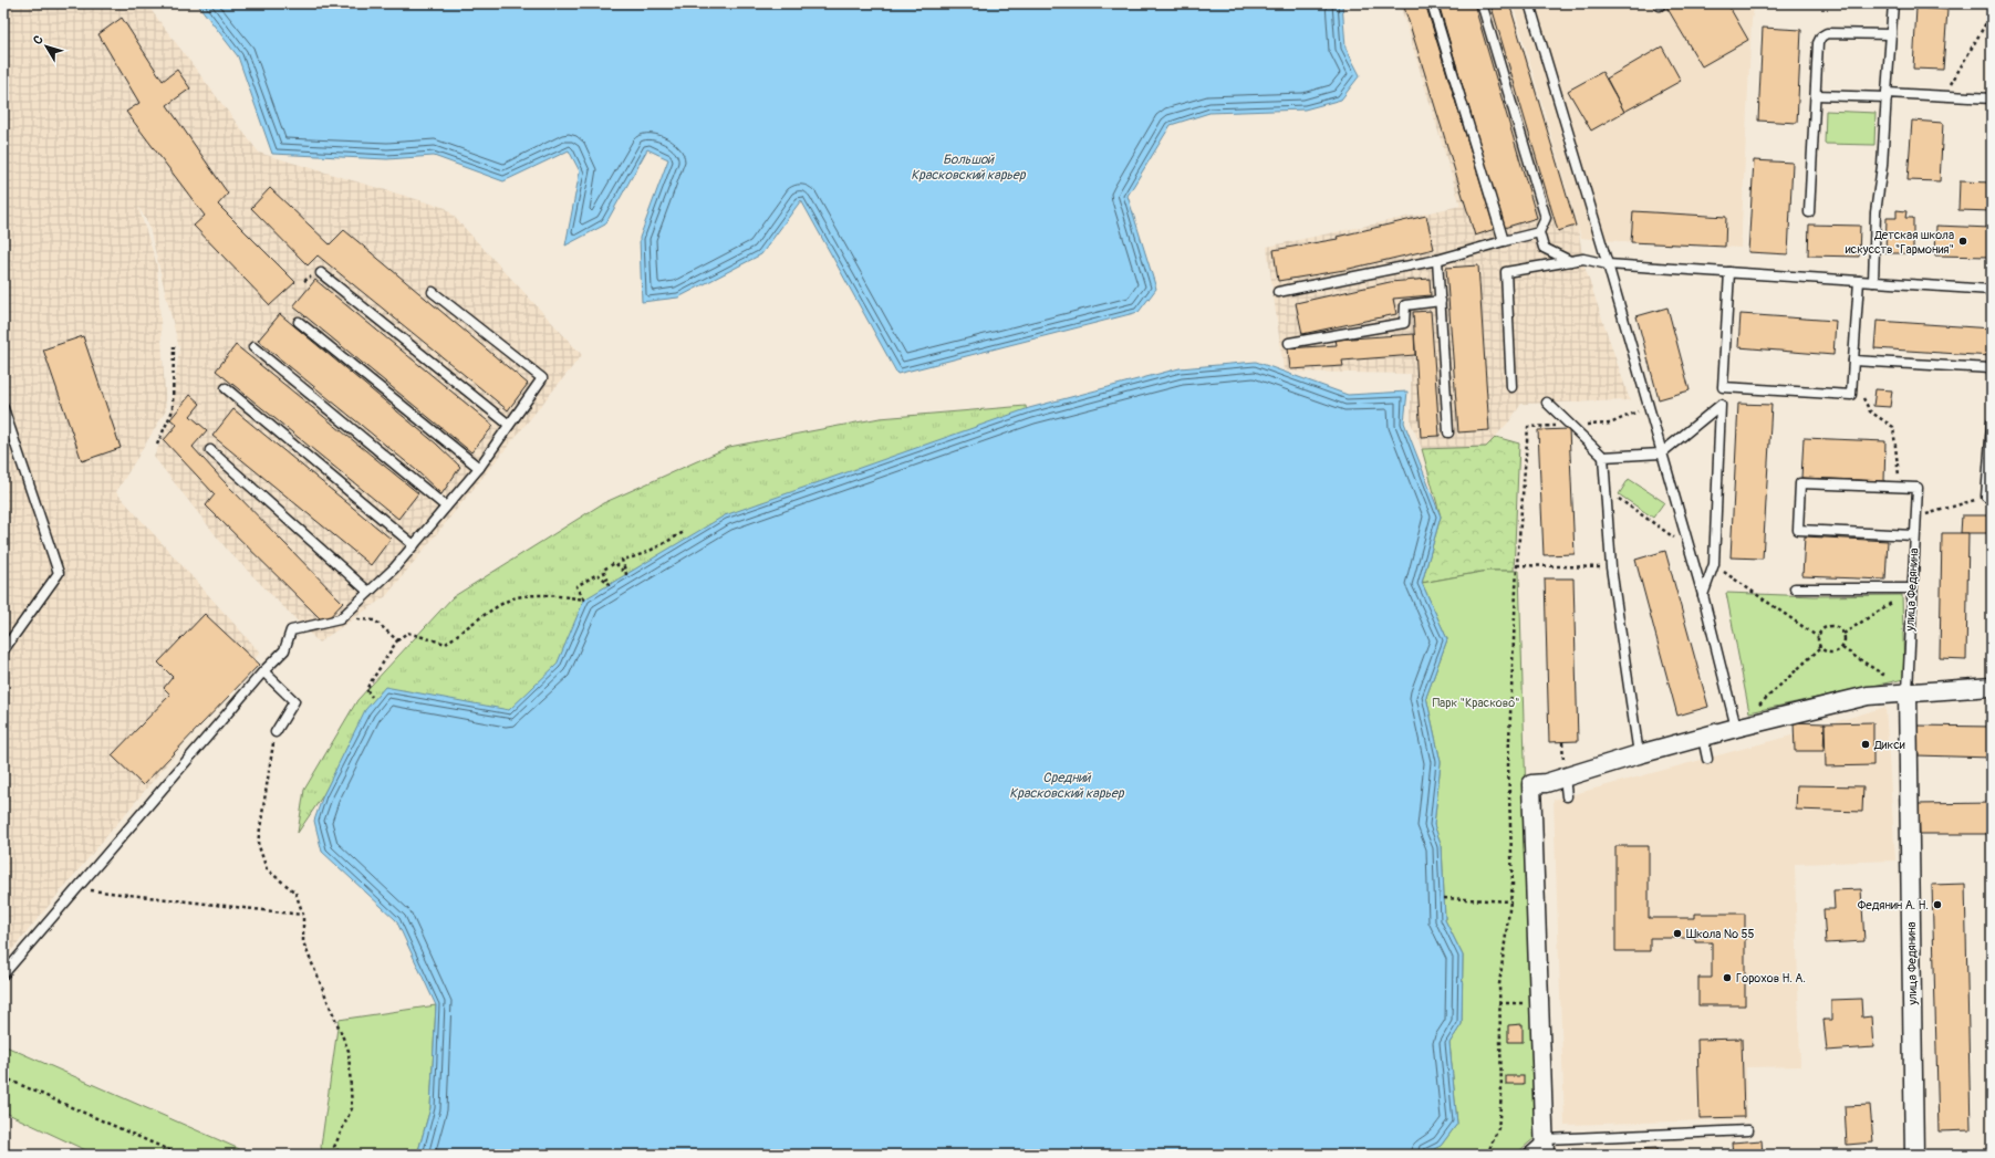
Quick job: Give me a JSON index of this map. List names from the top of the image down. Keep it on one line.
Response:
{"streets":{"street":["улица Федянина"]},"water":["Большой Красковский карьер","Средний Красковский карьер"],"parks":["Парк \"Красково\""],"places":["Детская школа искусств \"Гармония\"","Дикси","Федянин А. Н.","Школа № 55","Горохов Н. А."],"north":"top left"}
